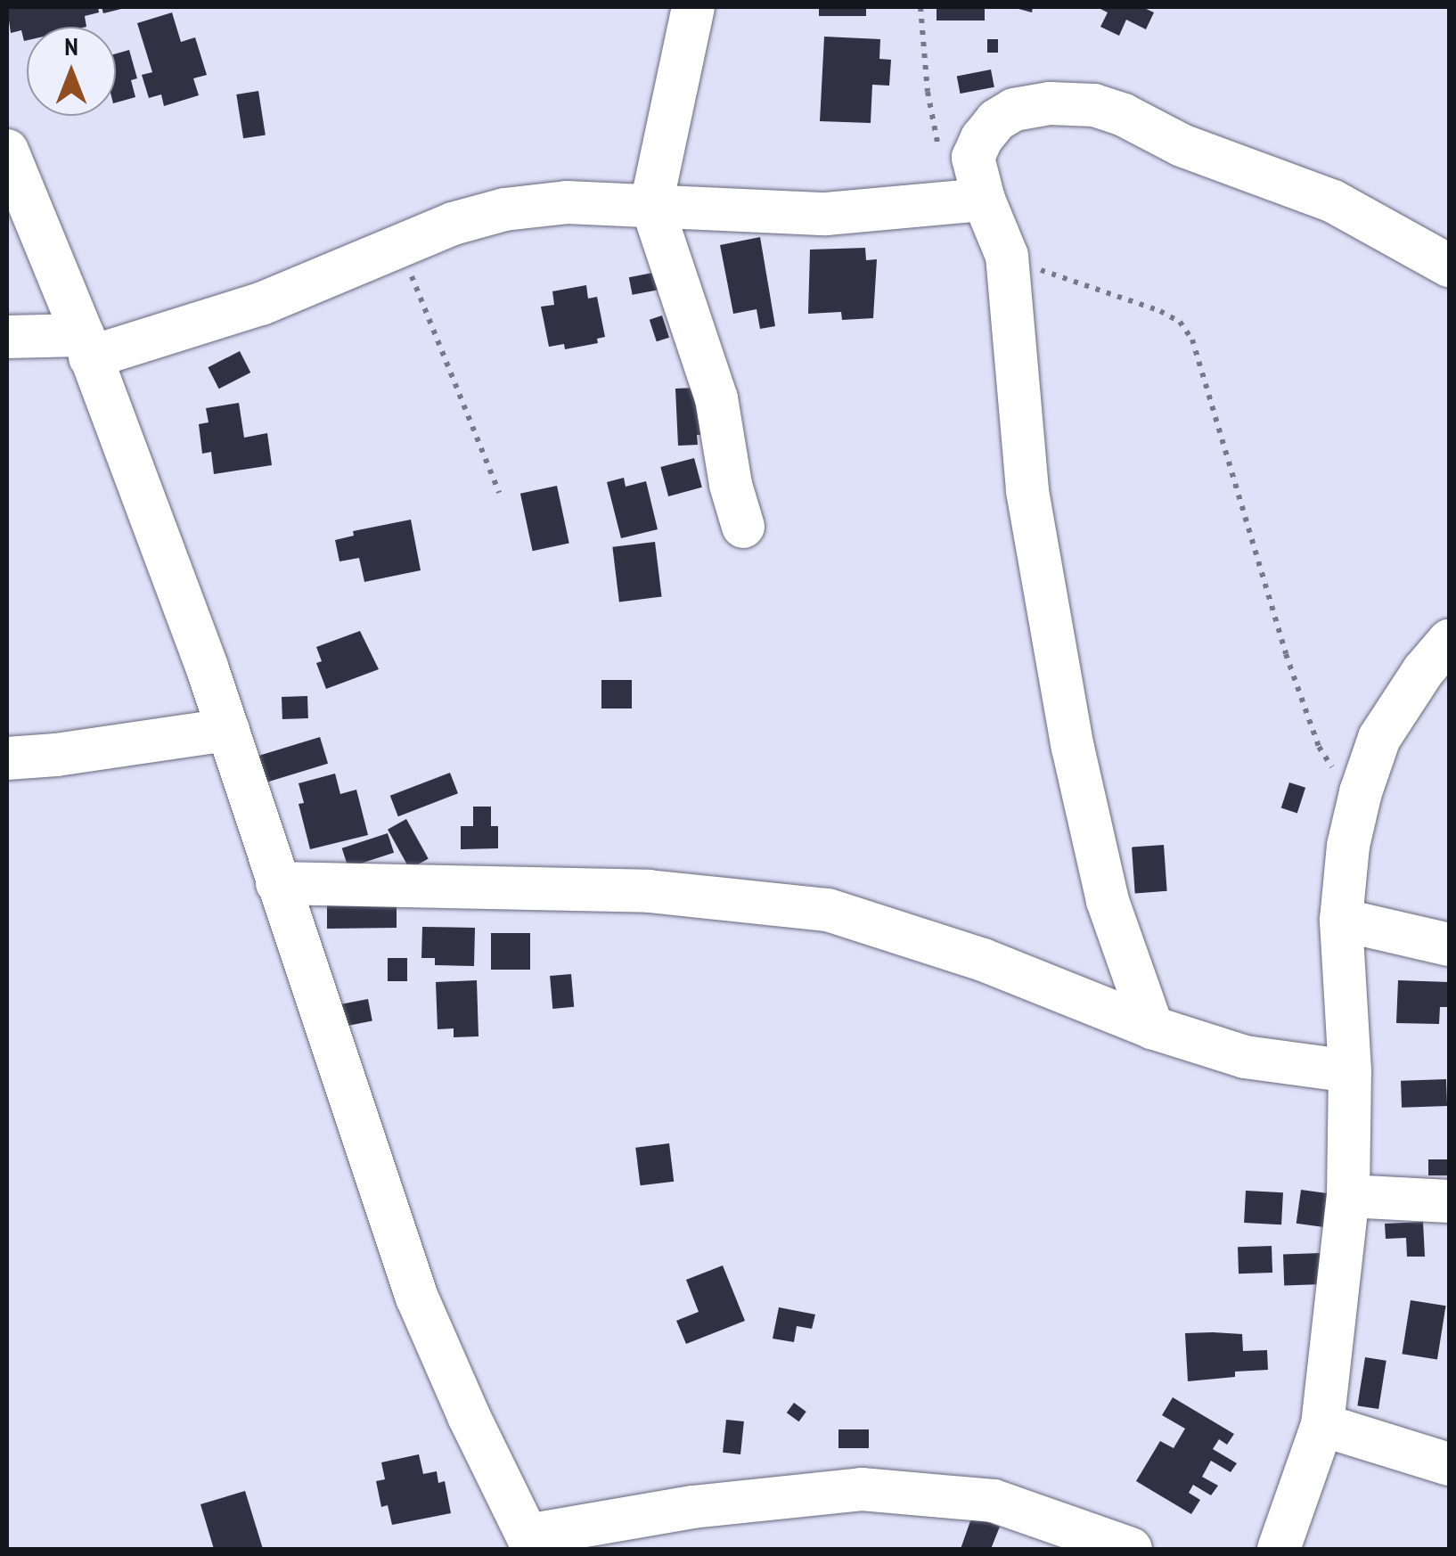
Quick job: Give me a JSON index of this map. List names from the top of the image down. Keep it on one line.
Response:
{"north":"top"}
